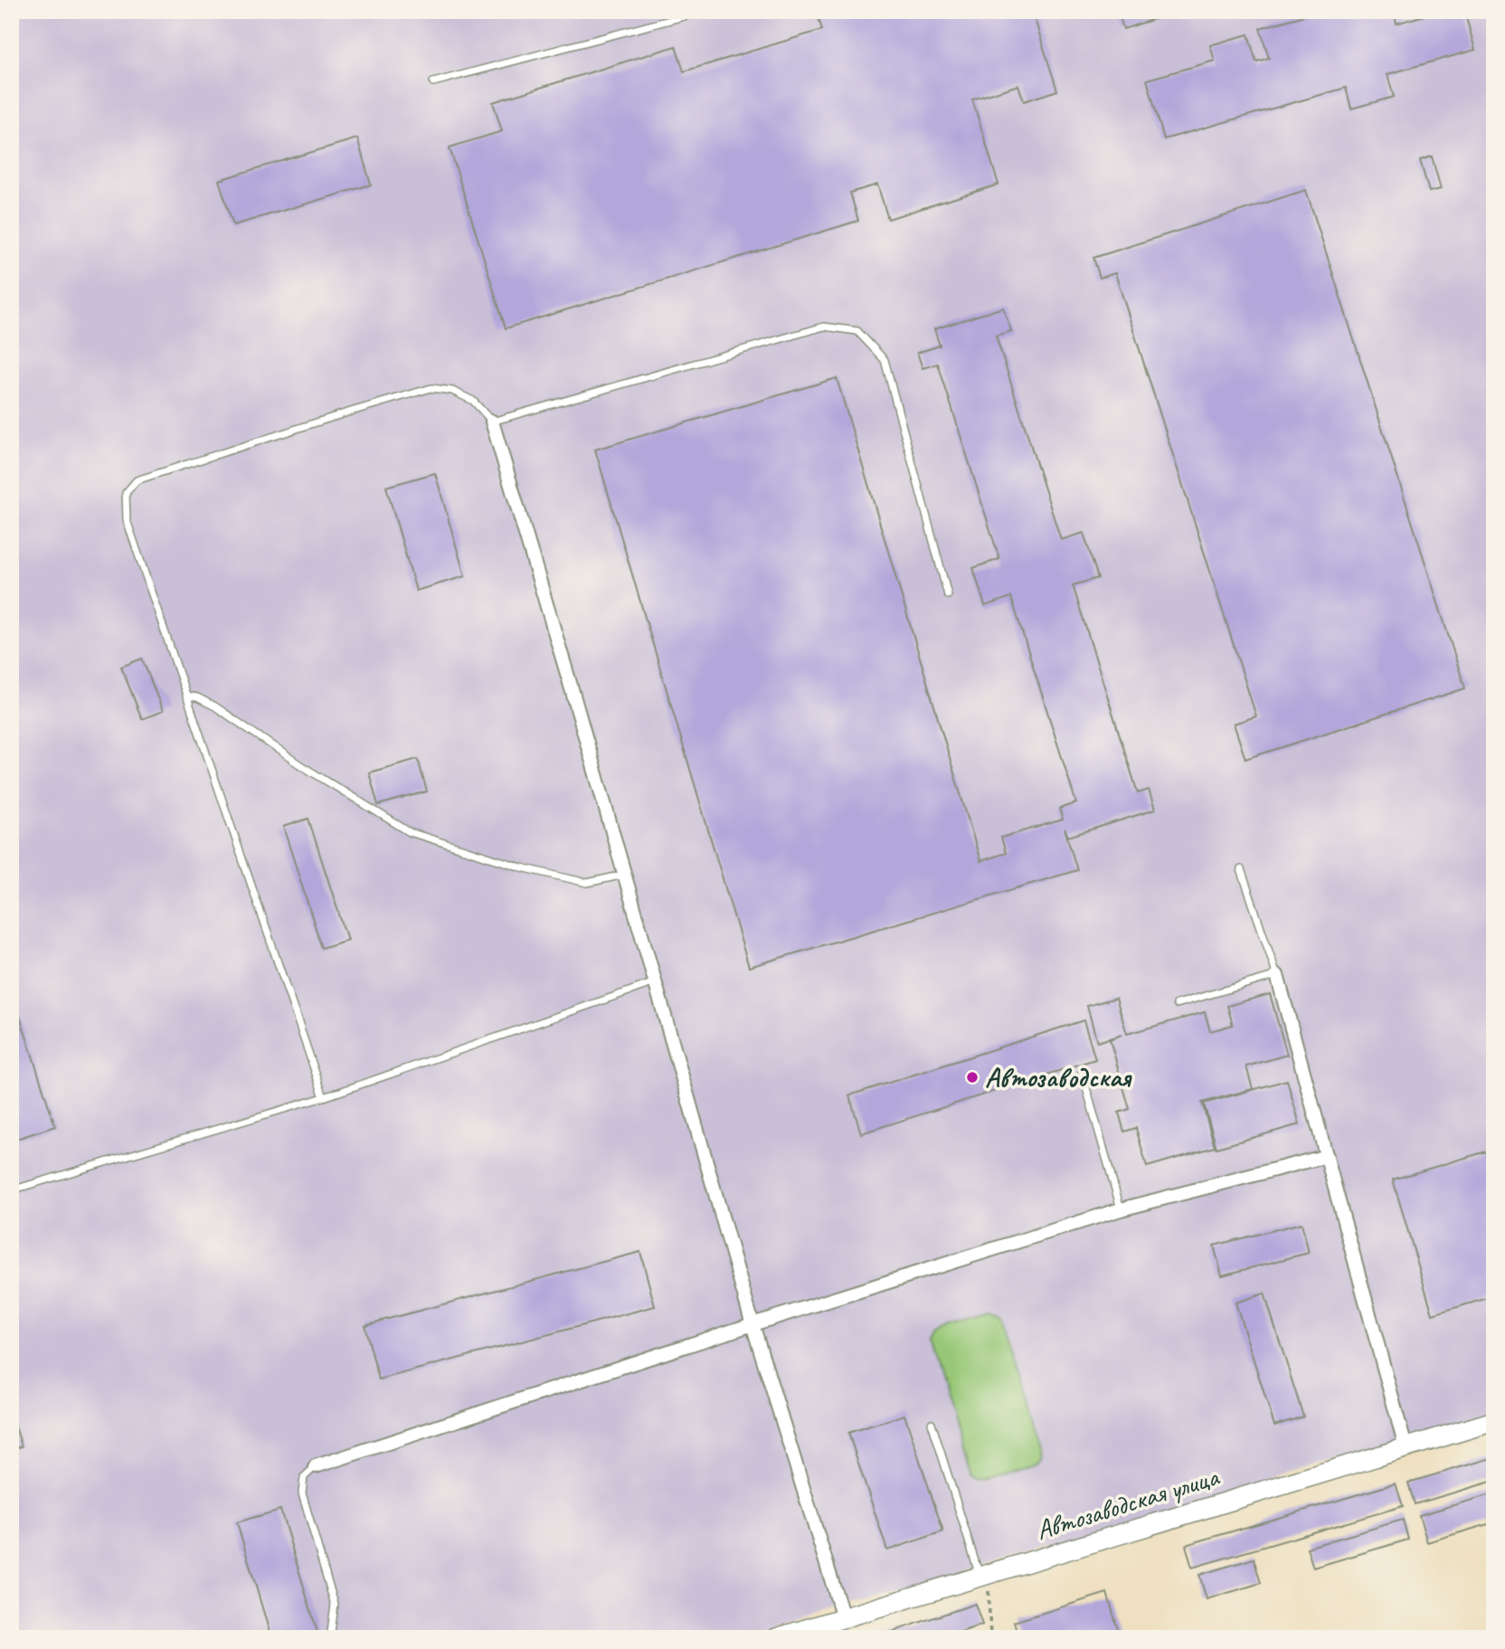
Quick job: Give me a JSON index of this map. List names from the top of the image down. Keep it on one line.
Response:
{"streets":{"street":["Автозаводская улица"]},"places":["Автозаводская"]}
